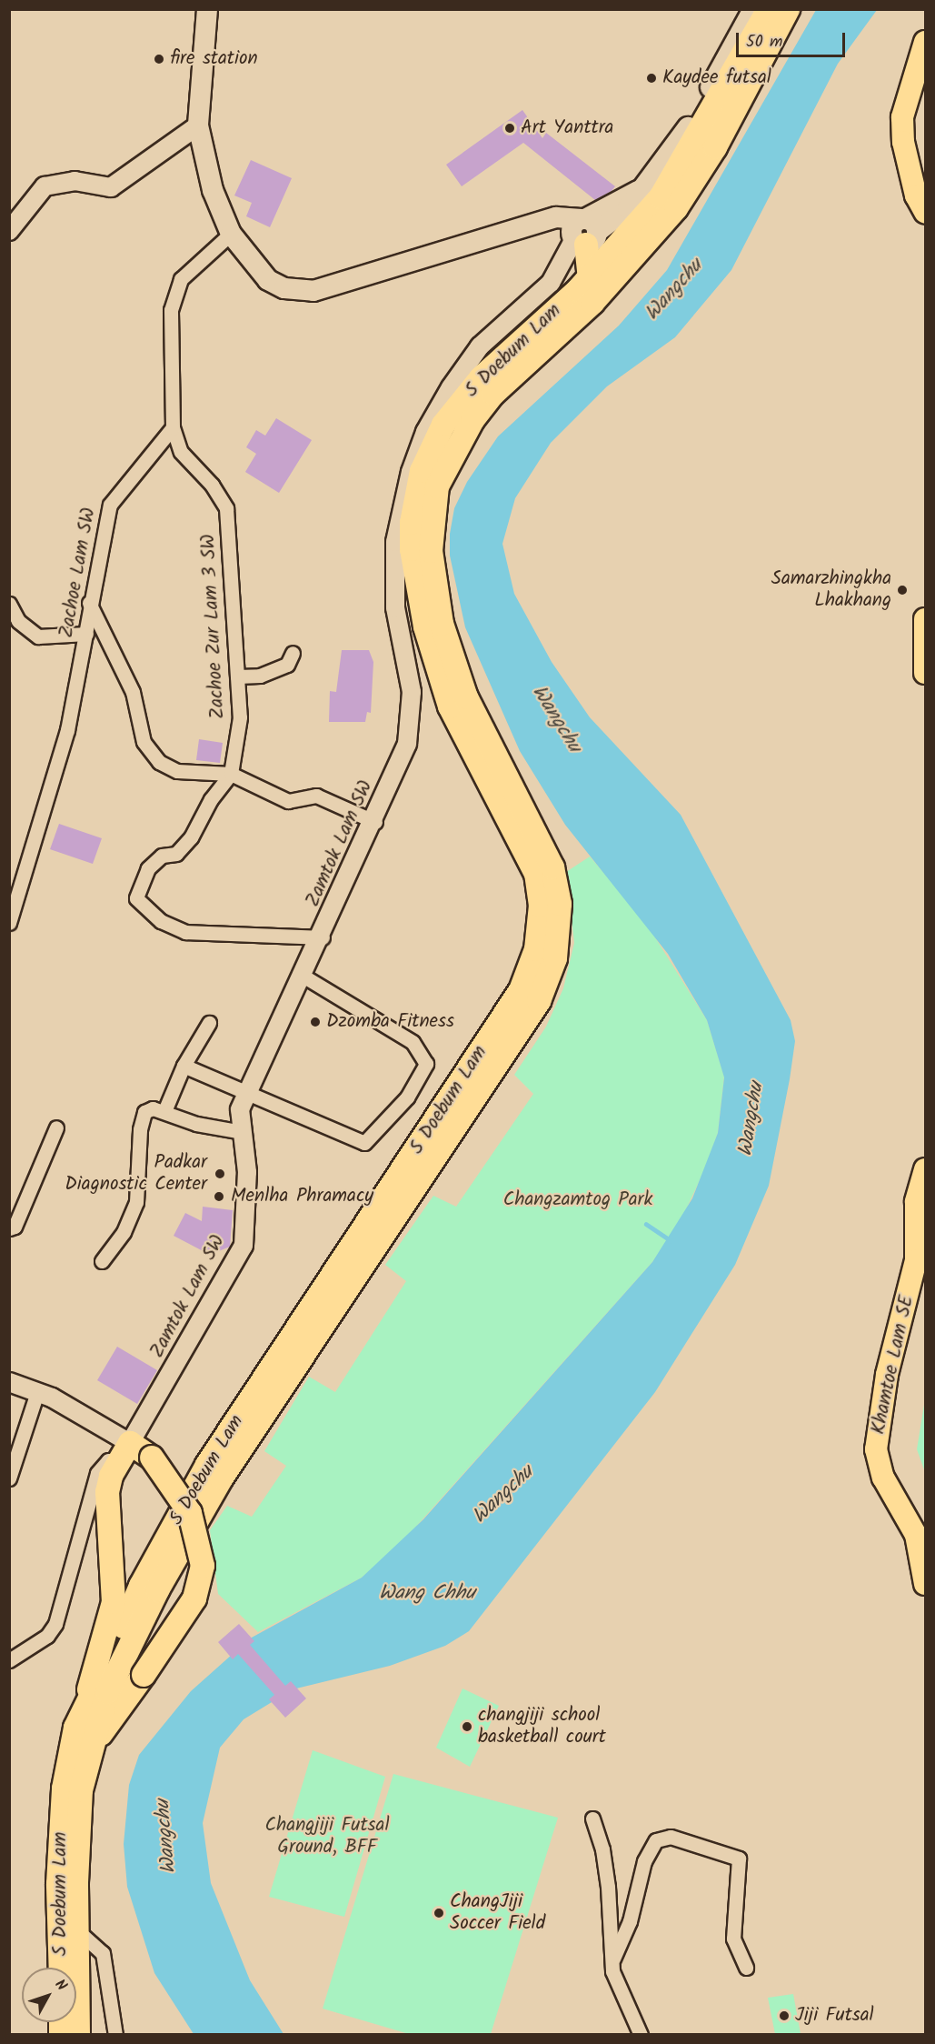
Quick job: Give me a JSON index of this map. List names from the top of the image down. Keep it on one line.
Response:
{"streets":{"highway":["S Doebum Lam"],"main road":["Khamtoe Lam SE"],"street":["Zachoe Lam SW","Zachoe Zur Lam 3 SW","Zamtok Lam SW"]},"crossings":[["Zachoe Lam SW","Zachoe Zur Lam 3 SW"],["Zachoe Zur Lam 3 SW","Zamtok Lam SW"]],"water":["Wangchu","Wang Chhu"],"parks":["Changzamtog Park","Changjiji Futsal Ground, BFF"],"places":["fire station","Kaydee futsal","Art Yanttra","Samarzhingkha Lhakhang","Dzomba Fitness","Padkar Diagnostic Center","Menlha Phramacy","changjiji school basketball court","ChangJiji Soccer Field","Jiji Futsal"],"scale_bar":"50 m","north":"top right"}
